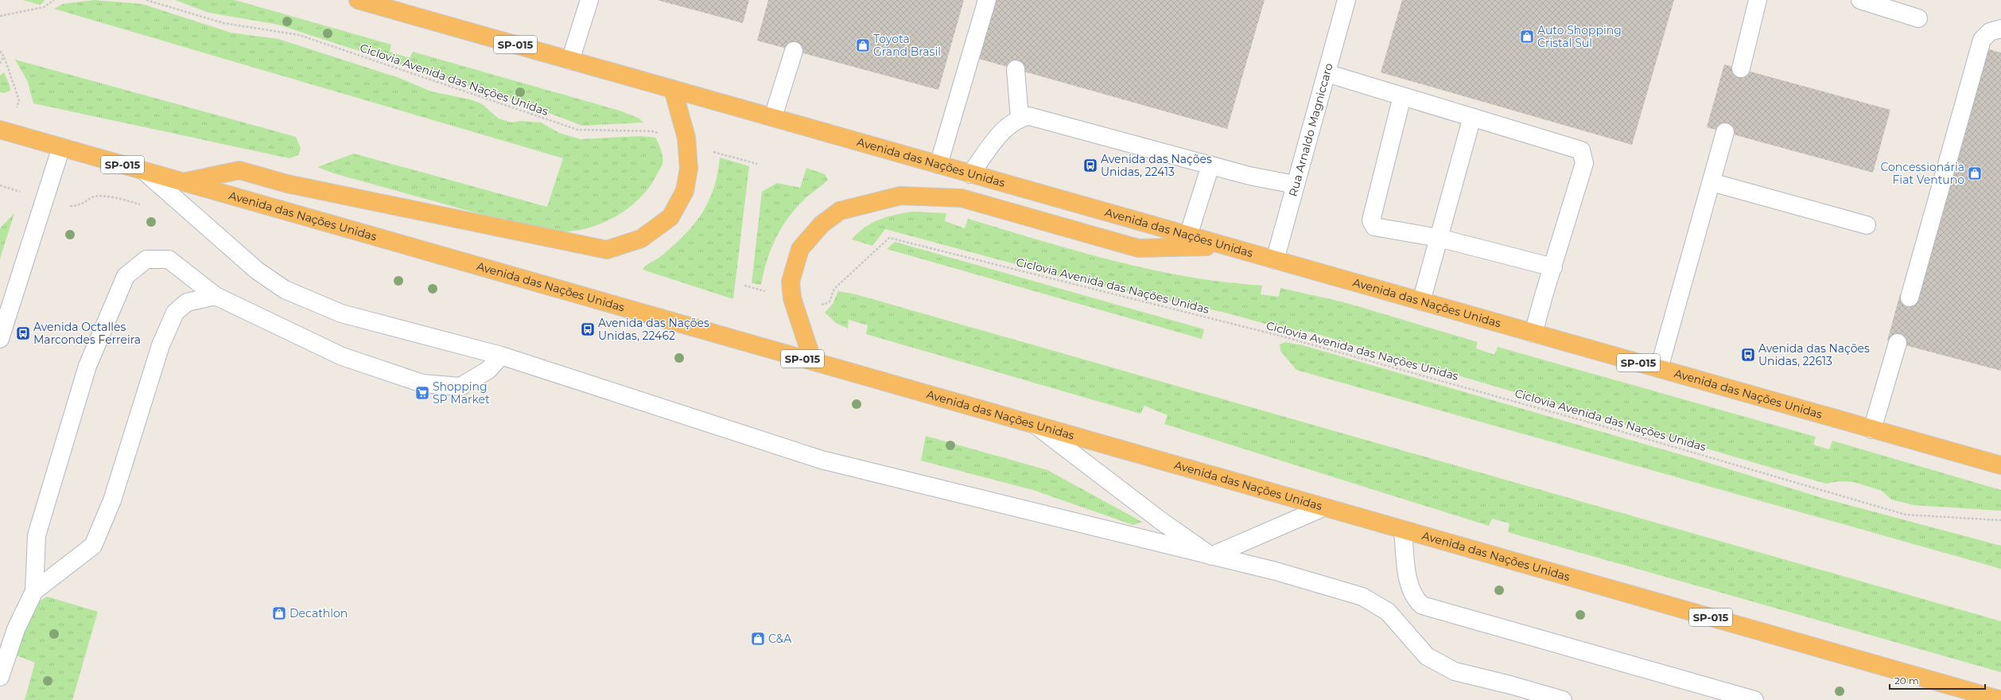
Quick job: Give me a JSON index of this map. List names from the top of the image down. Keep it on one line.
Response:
{"streets":{"highway":["SP-015","Avenida das Nações Unidas"],"street":["Rua Arnaldo Magniccaro"],"path":["Ciclovia Avenida das Nações Unidas"]},"crossings":[["Rua Arnaldo Magniccaro","Avenida das Nações Unidas"]],"places":{"shop":["Auto Shopping Cristal Sul","Toyota Grand Brasil","Concessionária Fiat Ventuno","Decathlon","C&A"],"bus stop":["Avenida das Nações Unidas, 22413","Avenida das Nações Unidas, 22462","Avenida Octalles Marcondes Ferreira","Avenida das Nações Unidas, 22613"],"supermarket":["Shopping SP Market"]},"scale_bar":"20 m"}
